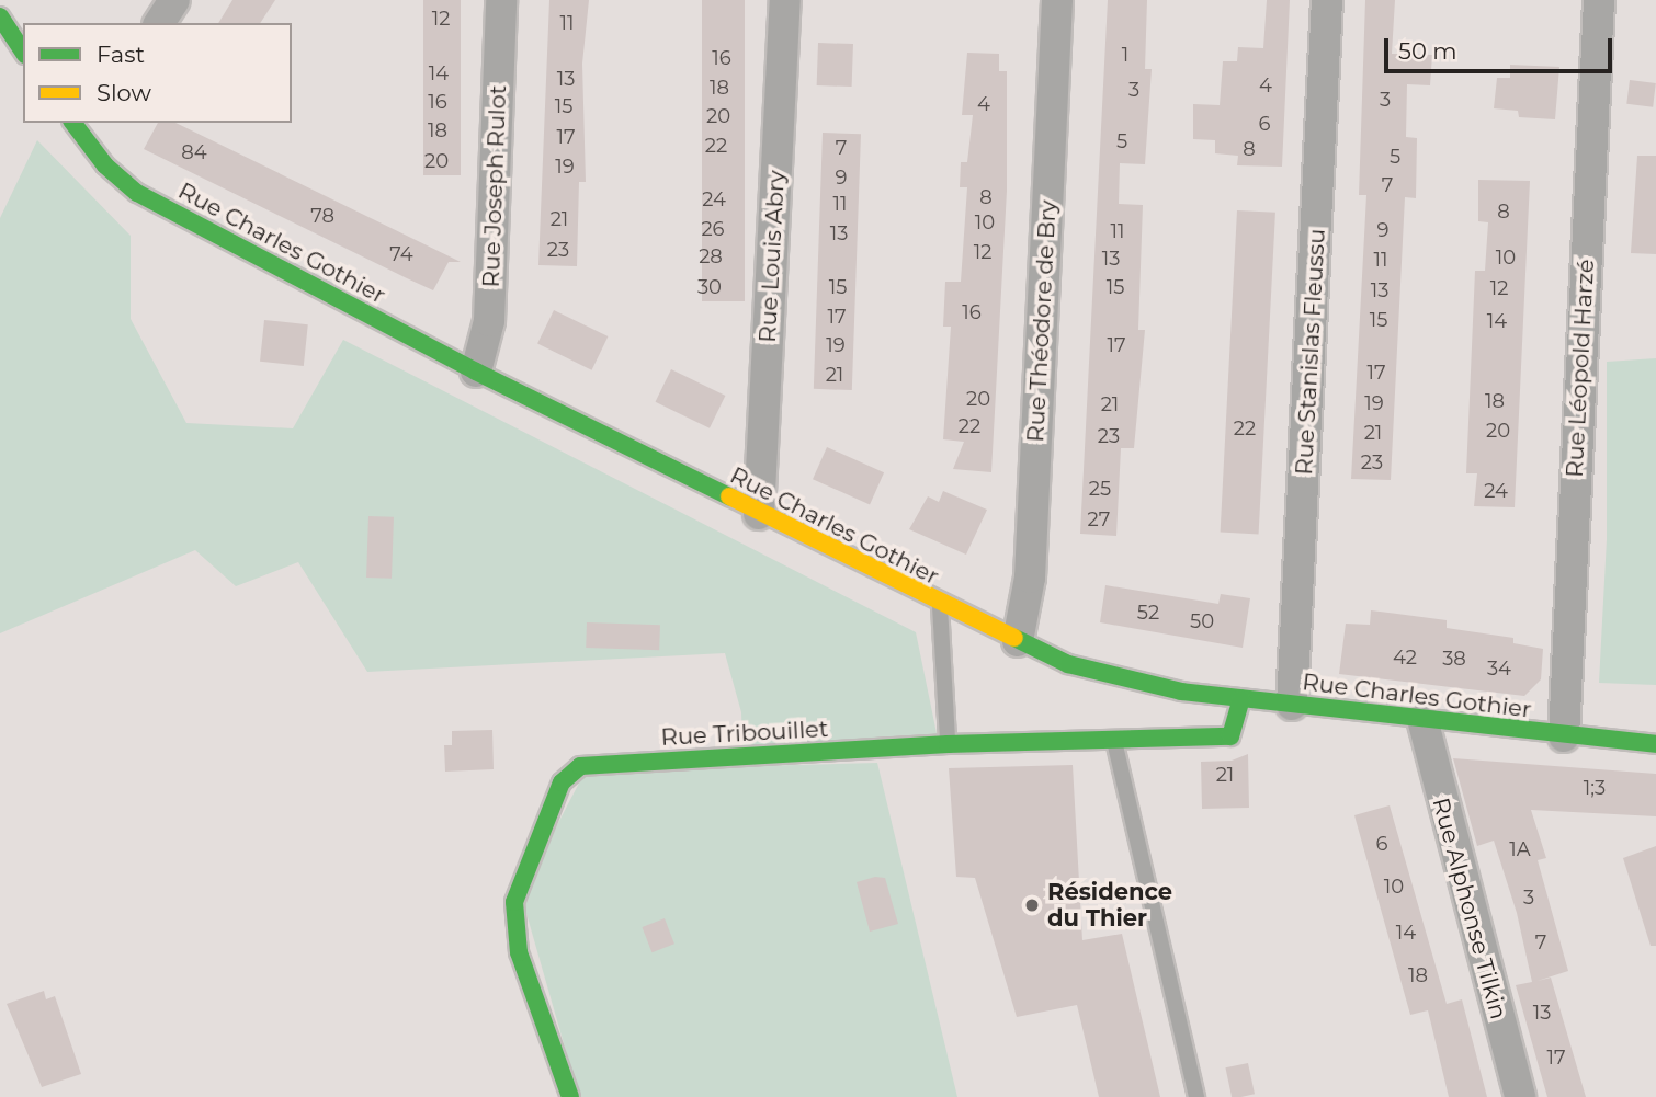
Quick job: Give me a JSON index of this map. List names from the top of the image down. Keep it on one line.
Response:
{"streets":{"street":["Rue Joseph Rulot","Rue Charles Gothier","Rue Louis Abry","Rue Théodore de Bry","Rue Stanislas Fleussu","Rue Léopold Harzé","Rue Tribouillet","Rue Alphonse Tilkin"]},"crossings":[["Rue Joseph Rulot","Rue Charles Gothier"],["Rue Charles Gothier","Rue Louis Abry"],["Rue Charles Gothier","Rue Théodore de Bry"],["Rue Charles Gothier","Rue Stanislas Fleussu"],["Rue Charles Gothier","Rue Léopold Harzé"],["Rue Charles Gothier","Rue Tribouillet"],["Rue Charles Gothier","Rue Alphonse Tilkin"]],"places":["Résidence du Thier"],"house_numbers":["12","11","1","16","14","13","4","18","3","3","16","4","15","20","6","18","17","5","22","7","8","84","5","20","19","9","7","8","24","11","8","78","21","10","26","9","11","13","23","12","74","28","10","13","11","30","15","15","12","13","16","17","15","14","19","17","17","21","20","18","19","21","22","22","20","21","23","23","25","24","27","52","50","42","38","34","21","1;3","6","1A","10","3","14","7","18","13","17"],"legend":["Fast","Slow"],"scale_bar":"50 m"}
